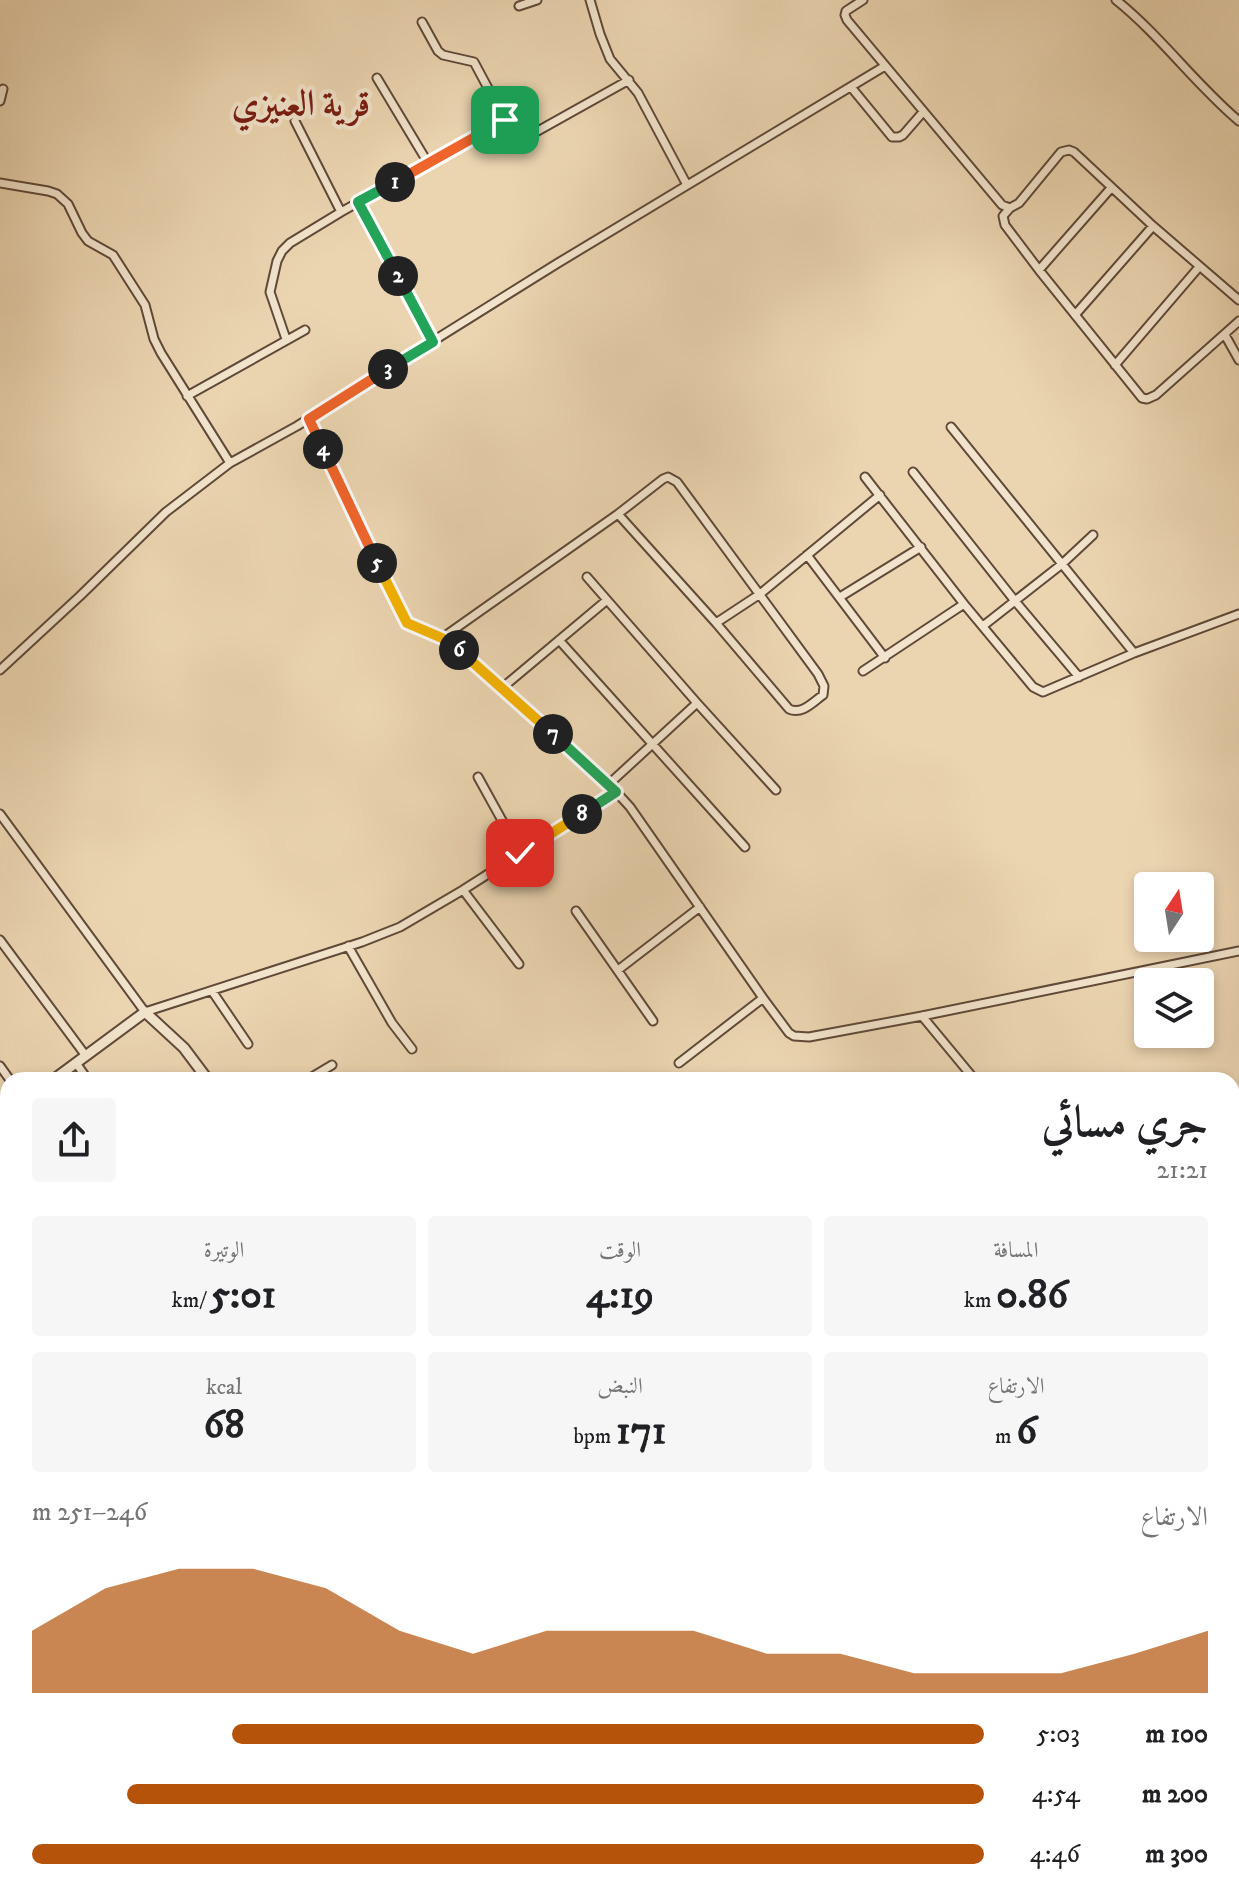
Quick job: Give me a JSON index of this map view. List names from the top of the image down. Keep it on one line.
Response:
{"districts":["قرية العنيزي"],"north":"top","page":{"pins":["1","2","3","4","5","6","7","8"],"heading":["جري مسائي","21:21"],"stats":[["المسافة","0.86 km"],["الوقت","4:19"],["الوتيرة","5:01 /km"],["الارتفاع","6 m"],["النبض","171 bpm"],["kcal","68"]],"chart":["الارتفاع","246–251 m"],"list":[{"name":"100 m","note":"5:03"},{"name":"200 m","note":"4:54"},{"name":"300 m","note":"4:46"}]}}
